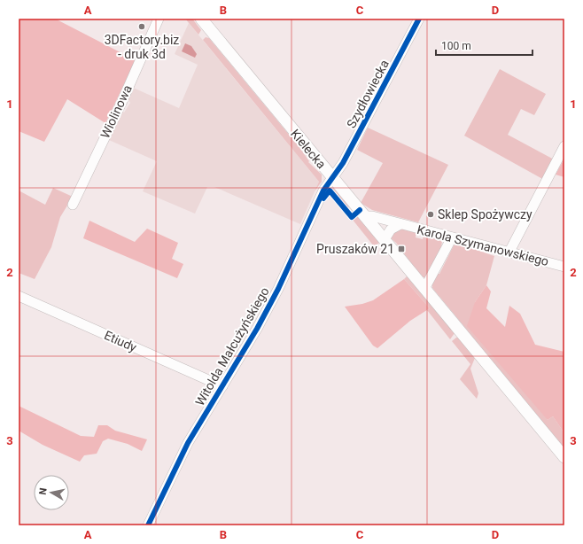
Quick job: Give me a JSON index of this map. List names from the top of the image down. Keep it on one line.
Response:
{"streets":{"main road":["Kielecka"],"street":["Szydłowiecka","Wiolinowa","Karola Szymanowskiego","Etiudy","Witolda Małcużyńskiego"]},"crossings":[["Szydłowiecka","Kielecka"],["Szydłowiecka","Witolda Małcużyńskiego"],["Kielecka","Karola Szymanowskiego"],["Kielecka","Witolda Małcużyńskiego"],["Etiudy","Witolda Małcużyńskiego"]],"places":{"other":["3DFactory.biz - druk 3d","Sklep Spożywczy"],"transit":["Pruszaków 21"]},"scale_bar":"100 m","north":"left","grid":{"columns":["A","B","C","D"],"rows":["1","2","3"]}}
